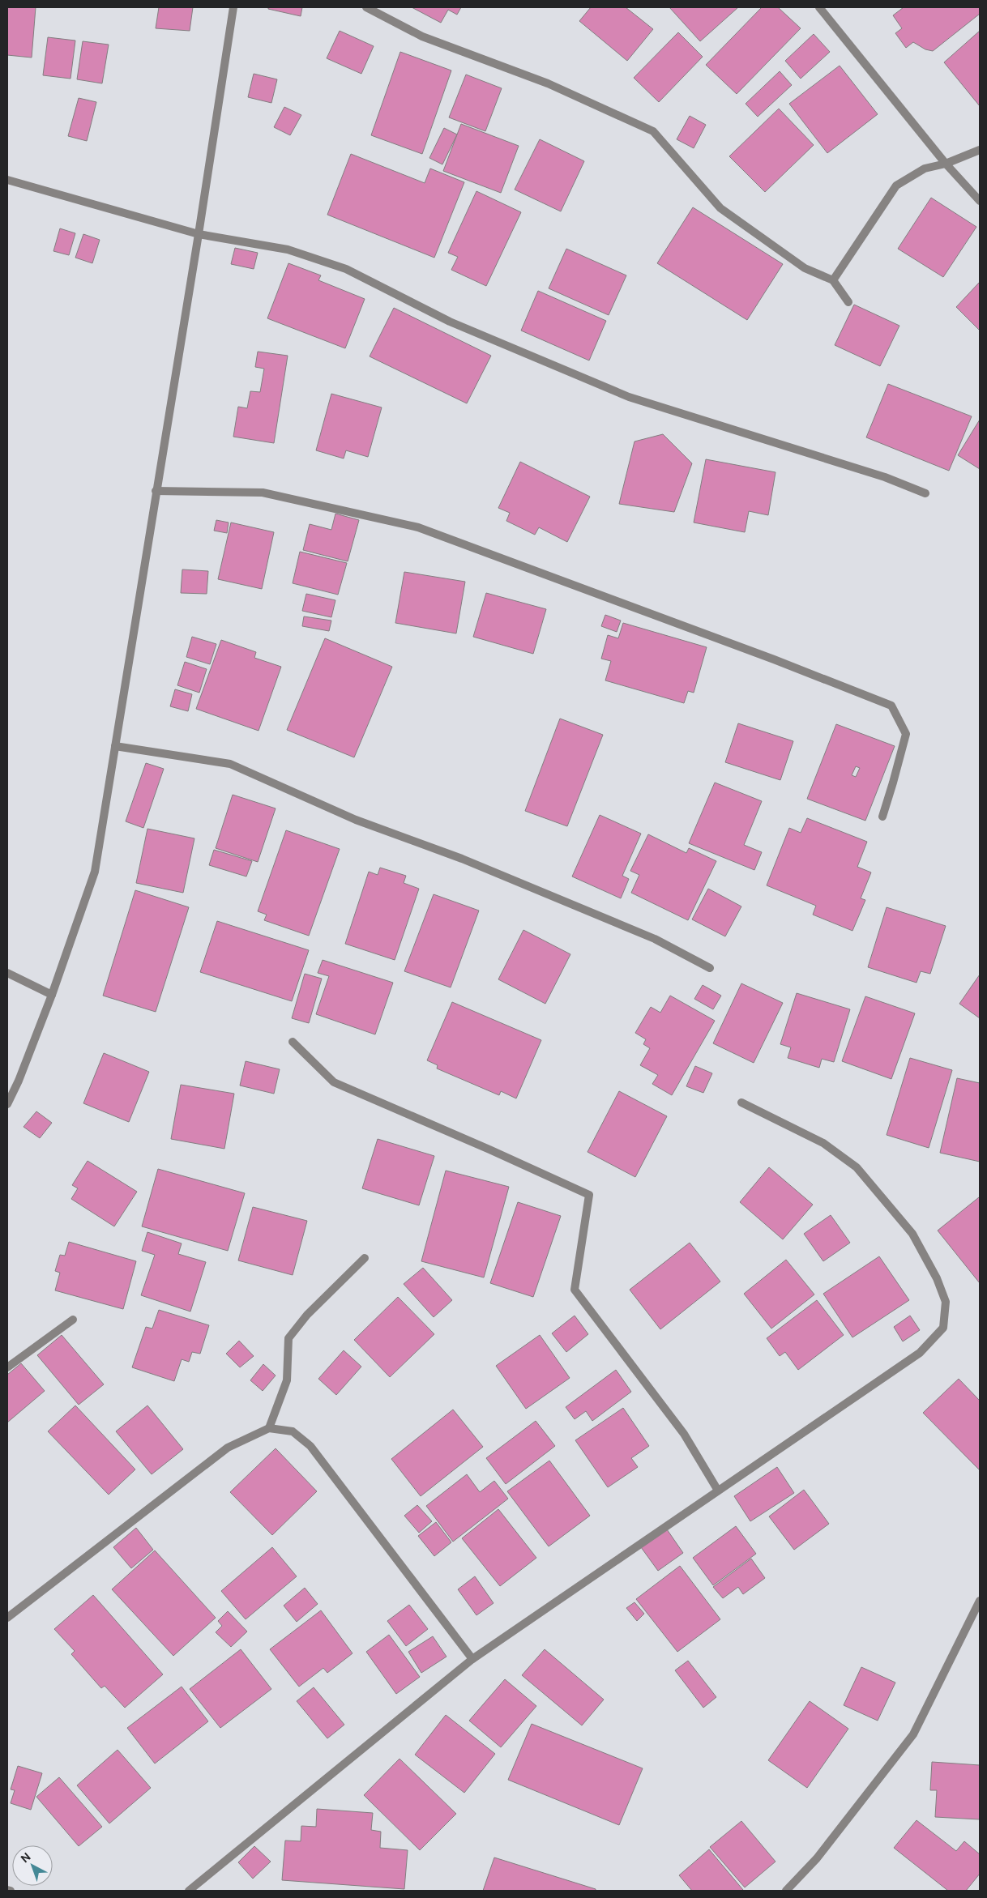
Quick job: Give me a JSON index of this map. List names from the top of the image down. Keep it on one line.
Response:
{"north":"top left"}
